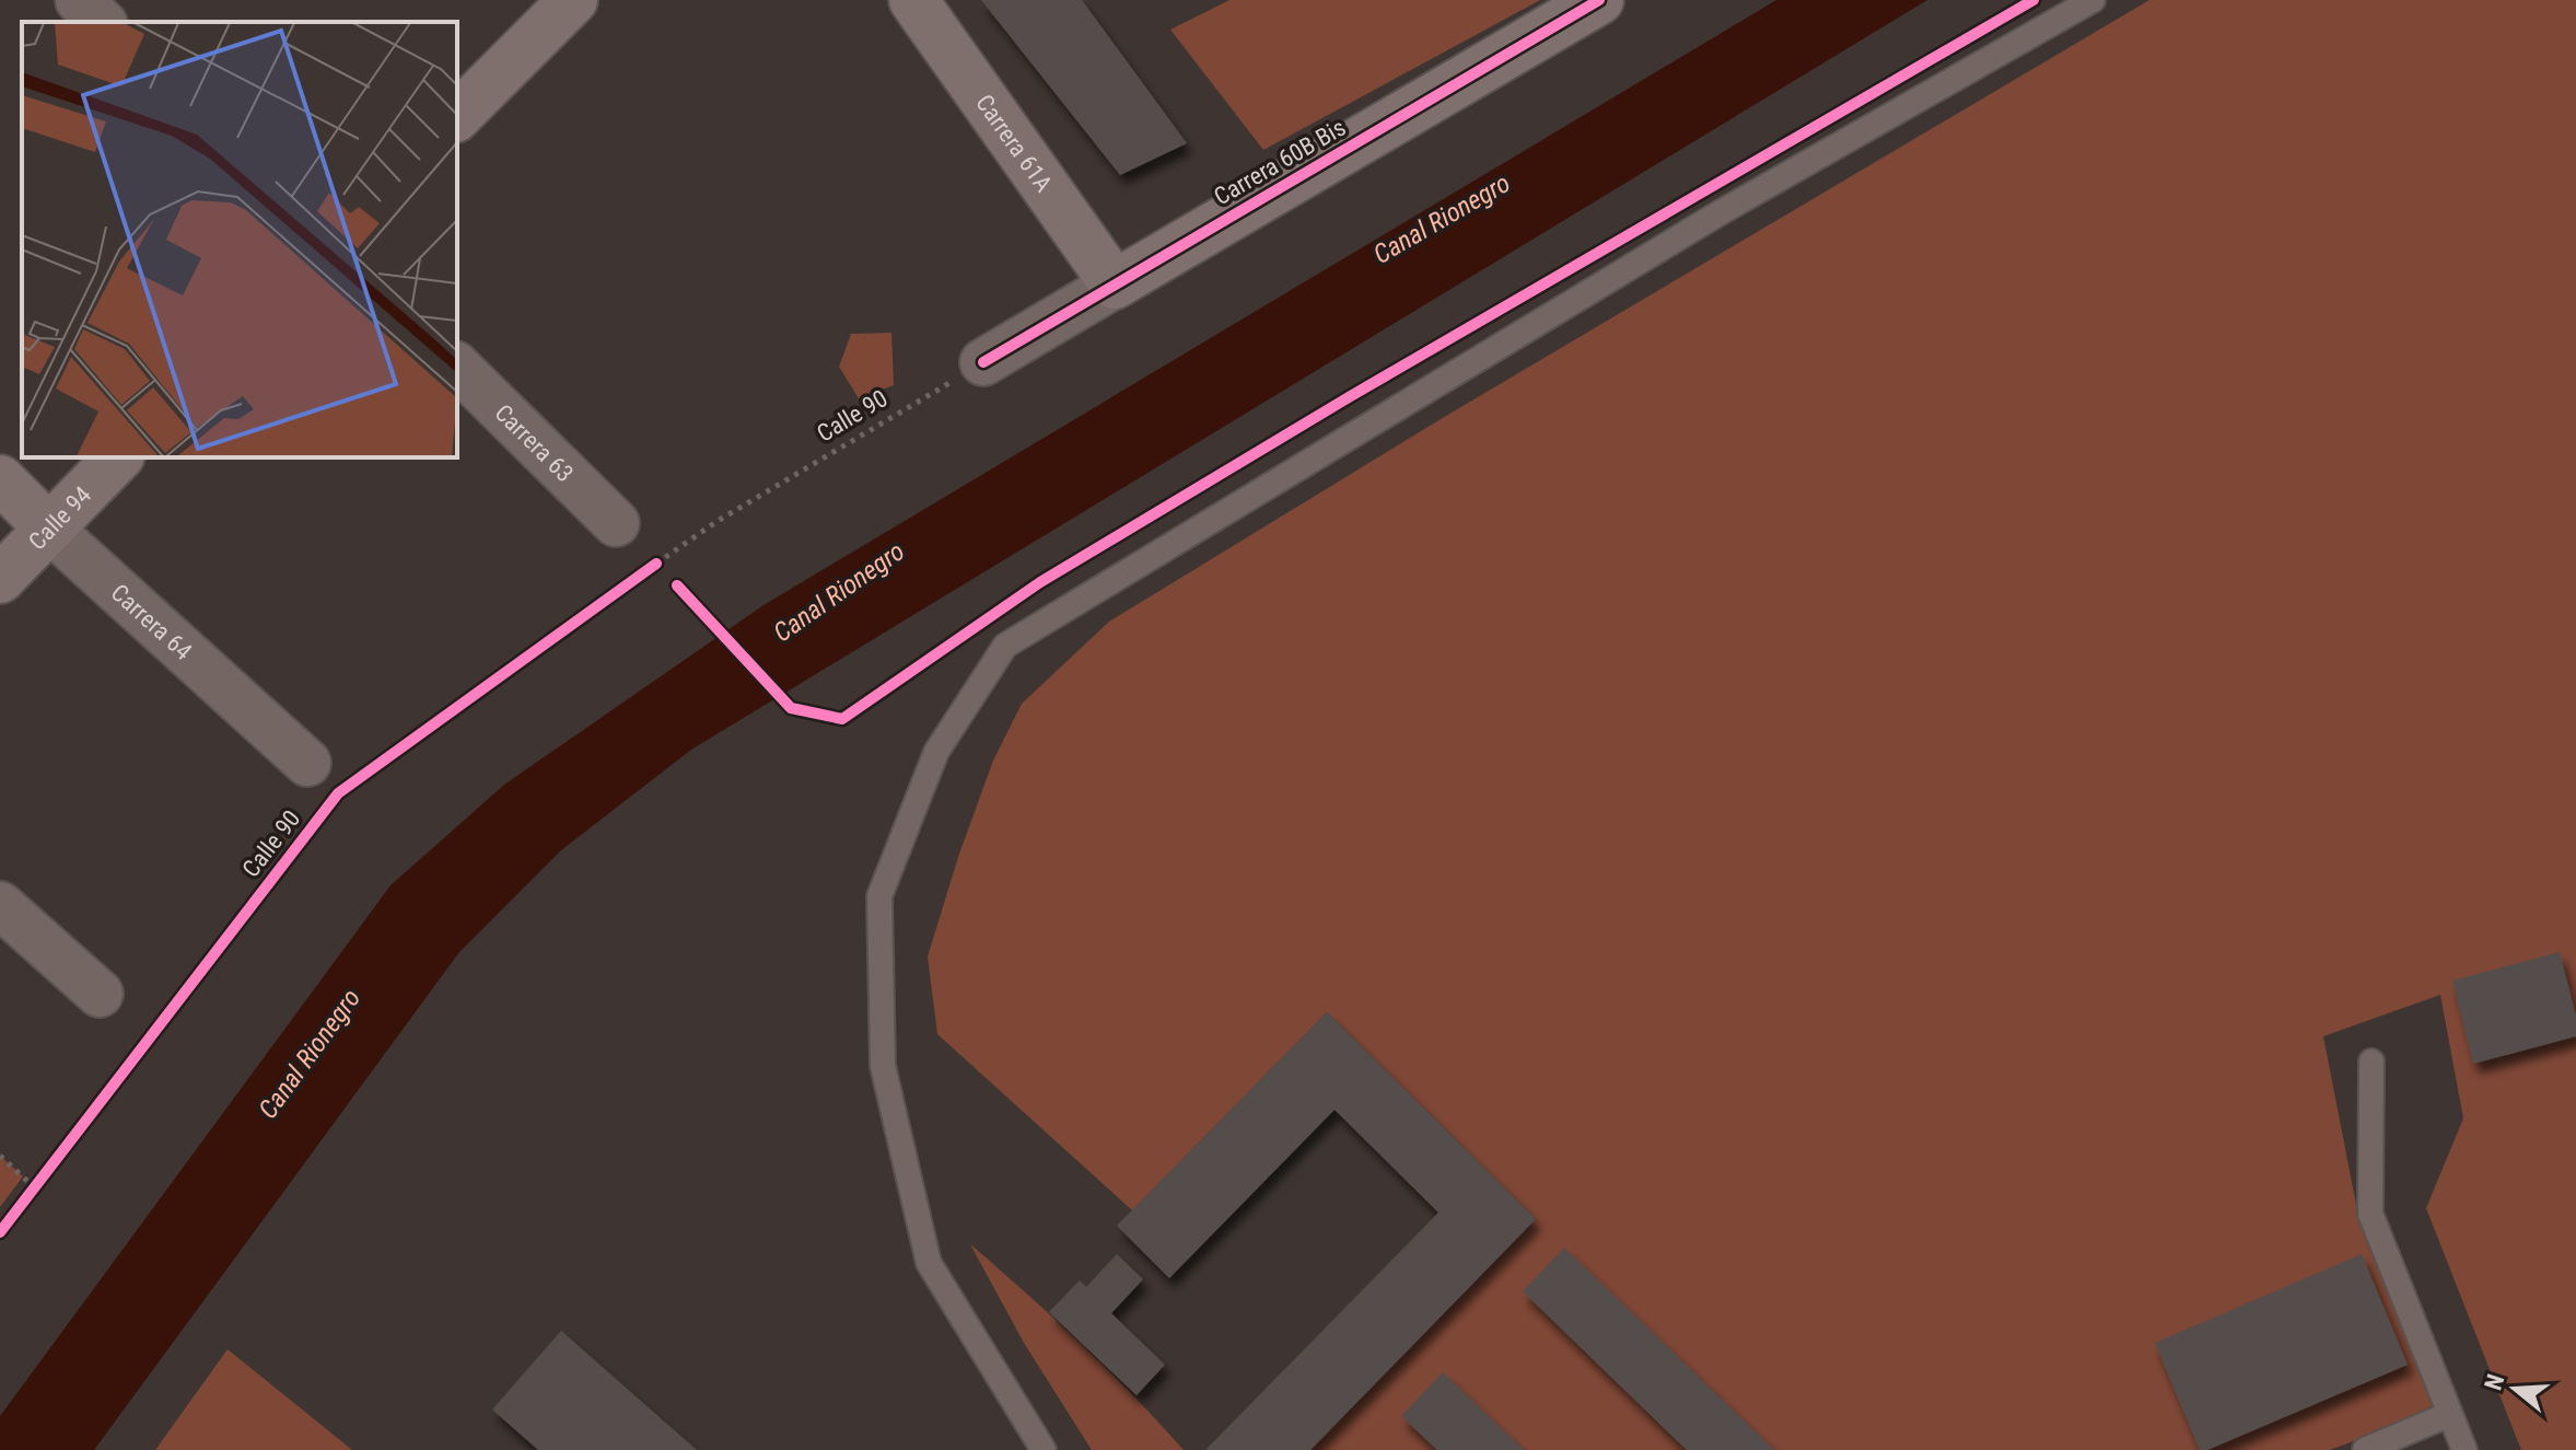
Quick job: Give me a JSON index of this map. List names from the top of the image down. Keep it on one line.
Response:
{"streets":{"street":["Carrera 61A","Carrera 60B Bis","Carrera 63","Calle 94","Carrera 64"],"cycle path":["Calle 90"]},"crossings":[["Carrera 61A","Carrera 60B Bis"],["Carrera 60B Bis","Calle 90"],["Calle 94","Carrera 64"]],"water":["Canal Rionegro"],"north":"left"}
